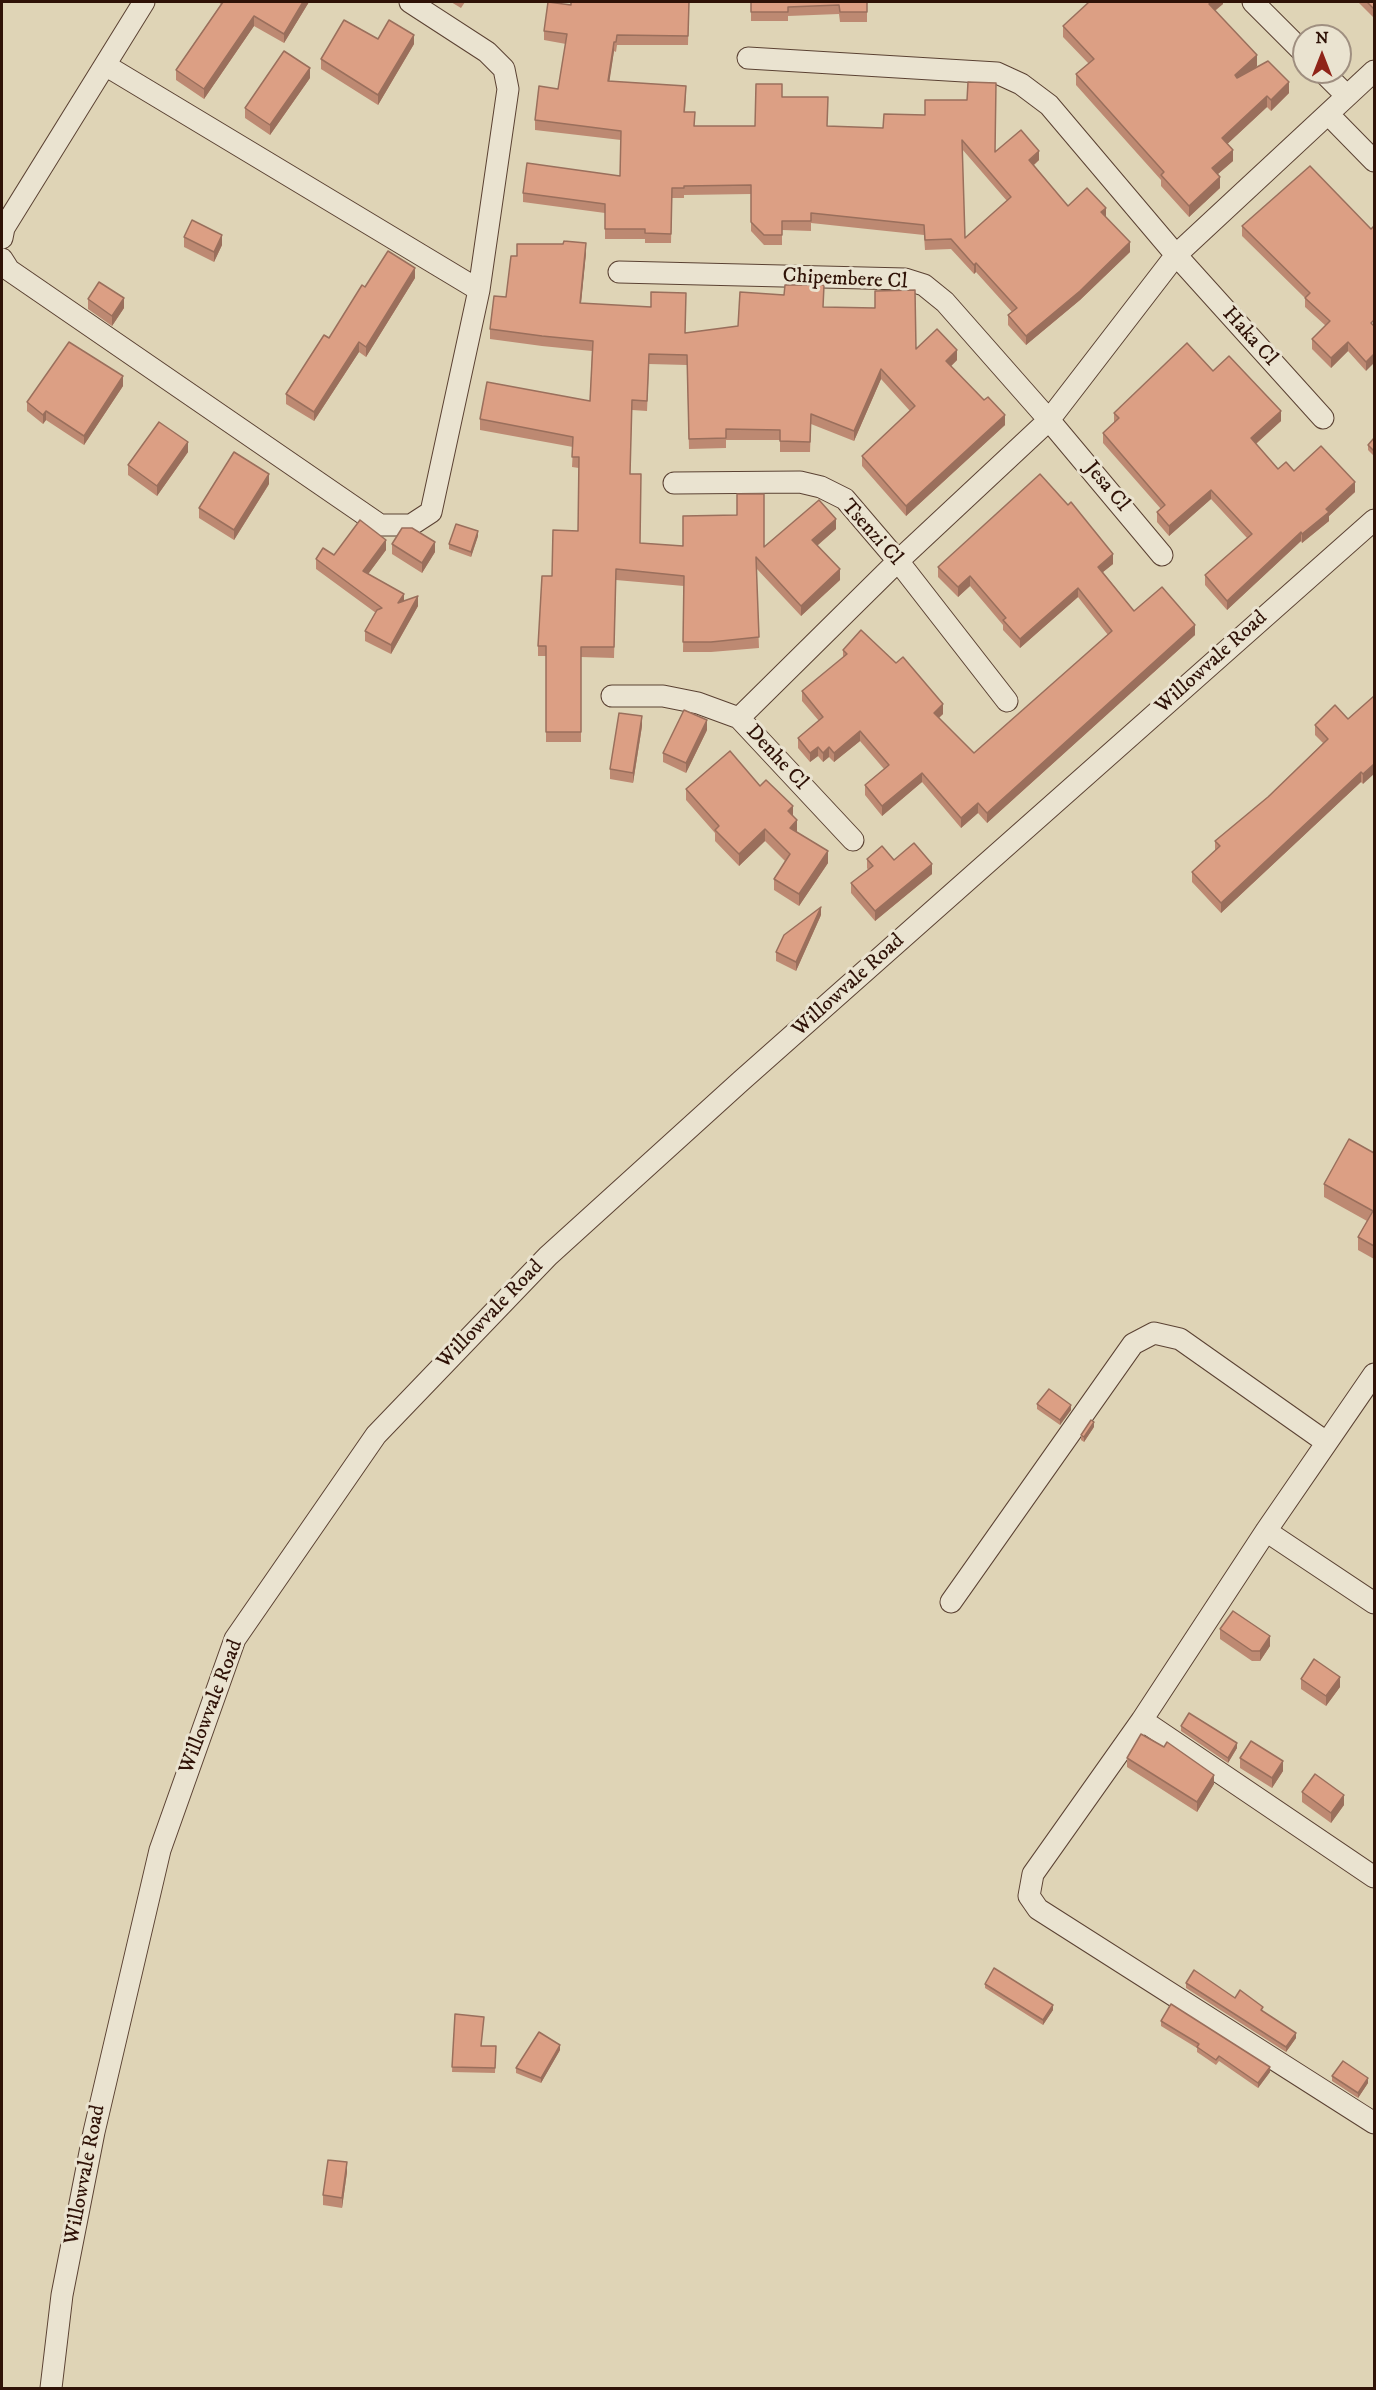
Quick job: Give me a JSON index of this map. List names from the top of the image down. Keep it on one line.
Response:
{"streets":{"street":["Chipembere Cl","Haka Cl","Jesa Cl","Tsenzi Cl","Willowvale Road","Denhe Cl"]},"crossings":[["Chipembere Cl","Jesa Cl"]],"north":"top"}
